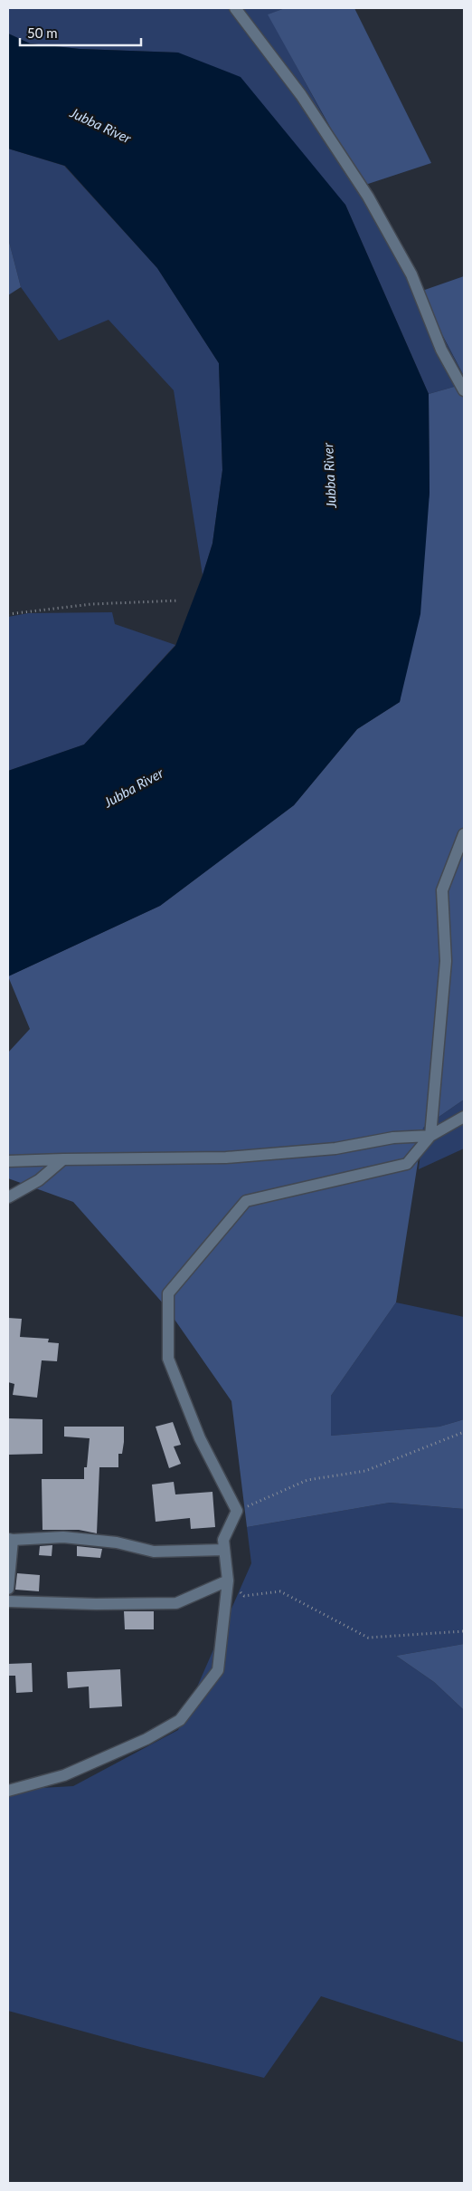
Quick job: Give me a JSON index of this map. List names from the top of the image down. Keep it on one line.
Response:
{"water":["Jubba River"],"scale_bar":"50 m"}
